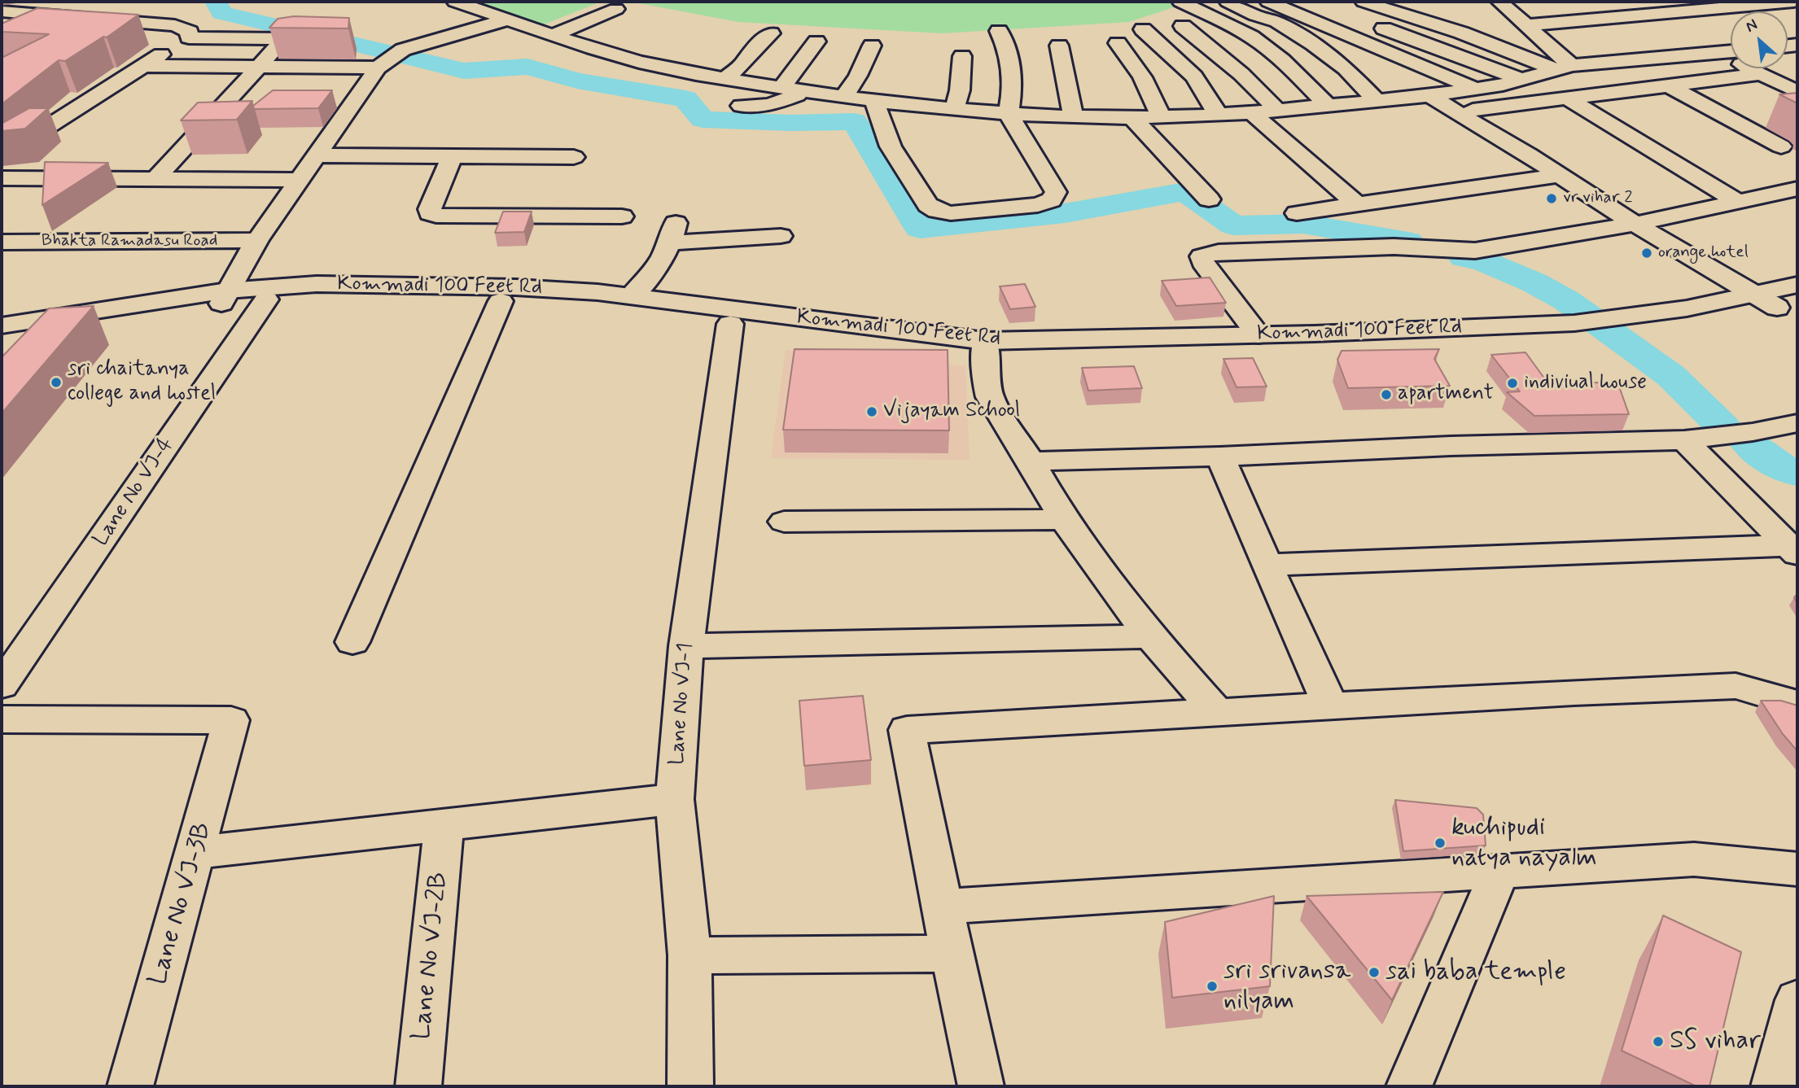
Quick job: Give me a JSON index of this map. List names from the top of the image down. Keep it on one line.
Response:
{"streets":{"street":["Bhakta Ramadasu Road","Kommadi 100 Feet Rd","Lane No VJ-4","Lane No VJ-1","Lane No VJ-3B","Lane No VJ-2B"]},"crossings":[["Kommadi 100 Feet Rd","Lane No VJ-4"],["Kommadi 100 Feet Rd","Lane No VJ-1"]],"places":["vr vihar 2","orange hotel","sri chaitanya college and hostel","indiviual house","apartment","Vijayam School","kuchipudi natya nayalm","sai baba temple","sri srivansa nilyam","SS vihar"],"north":"top left"}
